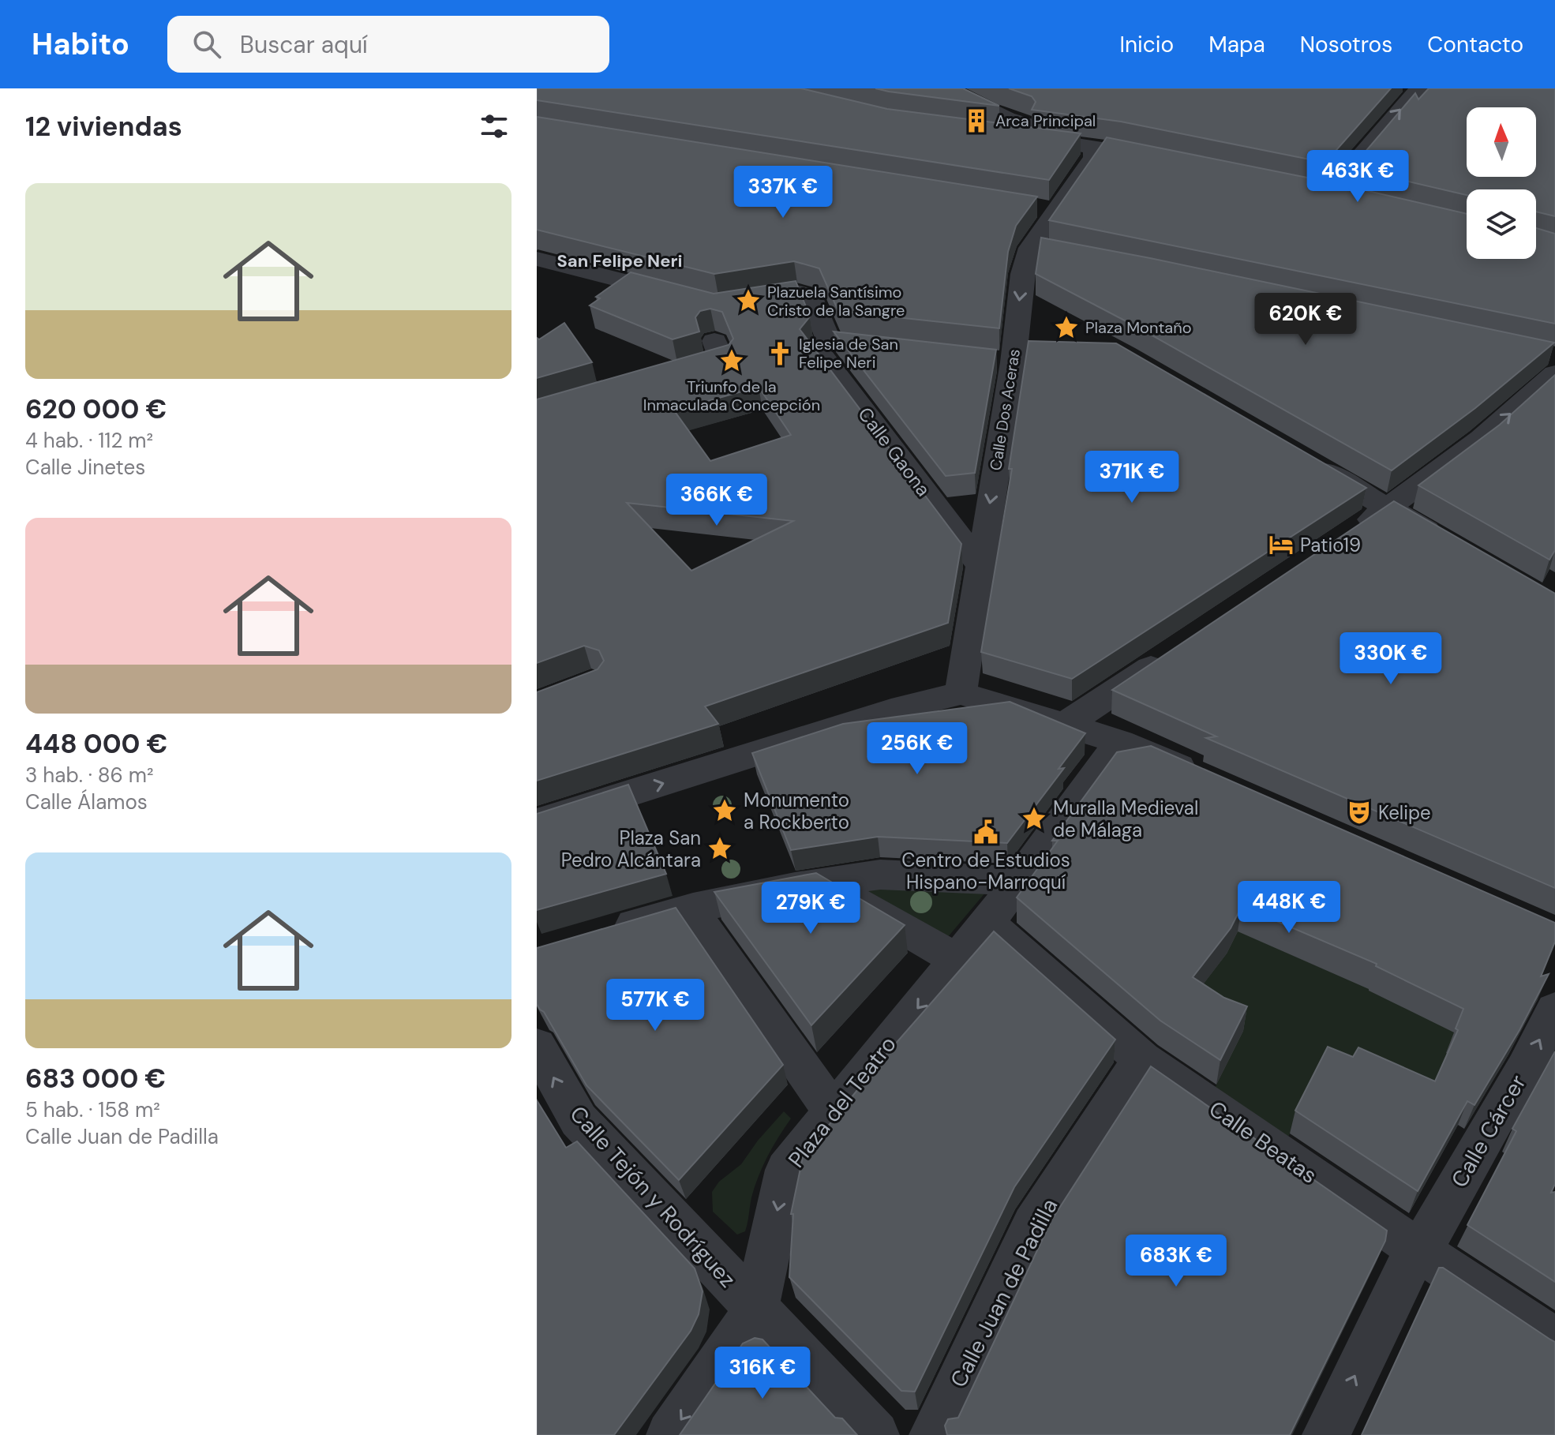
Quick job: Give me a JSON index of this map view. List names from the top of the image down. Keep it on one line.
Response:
{"streets":{"street":["Calle Dos Aceras","Calle Gaona","Plaza del Teatro","Calle Cárcer","Calle Beatas","Calle Tejón y Rodríguez","Calle Juan de Padilla"]},"crossings":[["Calle Dos Aceras","Calle Gaona"],["Plaza del Teatro","Calle Beatas"],["Plaza del Teatro","Calle Tejón y Rodríguez"],["Calle Cárcer","Calle Beatas"],["Calle Beatas","Calle Juan de Padilla"]],"one_way":["Calle Dos Aceras","Plaza del Teatro","Calle Cárcer"],"districts":["San Felipe Neri"],"places":{"building":["Arca Principal"],"place":["Plazuela Santísimo Cristo de la Sangre","Plaza Montaño","Triunfo de la Inmaculada Concepción","Monumento a Rockberto","Muralla Medieval de Málaga","Plaza San Pedro Alcántara"],"church":["Iglesia de San Felipe Neri"],"hotel":["Patio19"],"theatre":["Kelipe"],"public building":["Centro de Estudios Hispano-Marroquí"]},"north":"top","page":{"header":"Habito","search":"Buscar aquí","nav":["Inicio","Mapa","Nosotros","Contacto"],"heading":"12 viviendas","price":["463K €","337K €","620K €","371K €","366K €","330K €","256K €","448K €","279K €","577K €","683K €","316K €"],"list":[{"name":"620 000 €","note":"4 hab. · 112 m² · Calle Jinetes"},{"name":"448 000 €","note":"3 hab. · 86 m² · Calle Álamos"},{"name":"683 000 €","note":"5 hab. · 158 m² · Calle Juan de Padilla"}]}}
